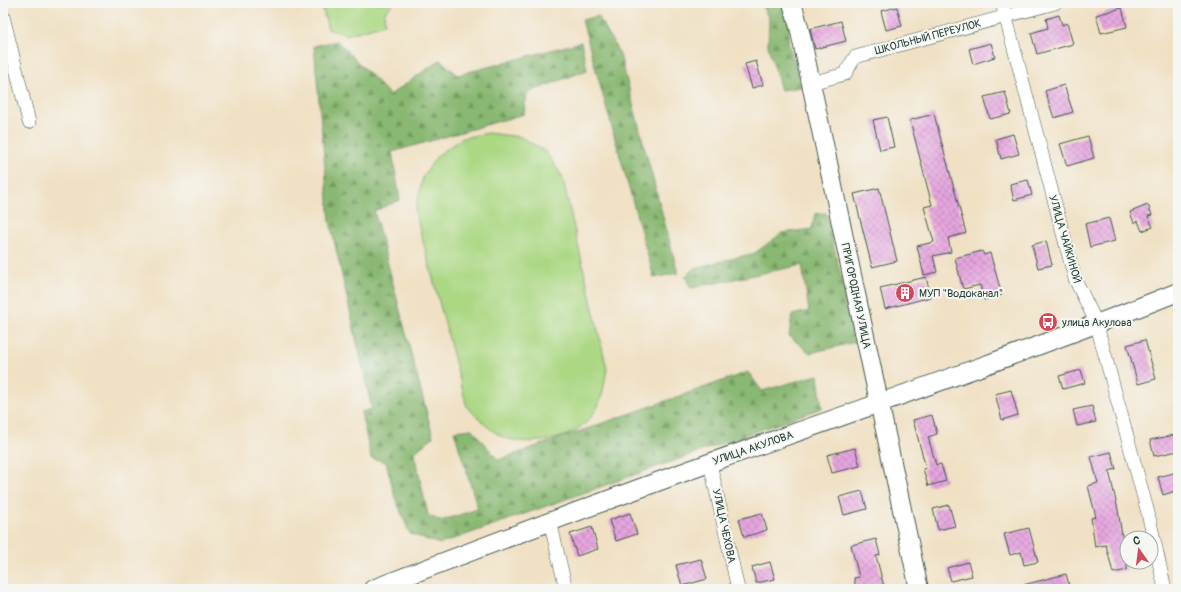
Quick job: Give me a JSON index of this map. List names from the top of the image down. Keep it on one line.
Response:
{"streets":{"main road":["ПРИГОРОДНАЯ УЛИЦА","УЛИЦА АКУЛОВА"],"street":["ШКОЛЬНЫЙ ПЕРЕУЛОК","УЛИЦА ЧАЙКИНОЙ","УЛИЦА ЧЕХОВА"]},"crossings":[["ШКОЛЬНЫЙ ПЕРЕУЛОК","УЛИЦА ЧАЙКИНОЙ"],["ШКОЛЬНЫЙ ПЕРЕУЛОК","ПРИГОРОДНАЯ УЛИЦА"],["УЛИЦА ЧАЙКИНОЙ","УЛИЦА АКУЛОВА"],["ПРИГОРОДНАЯ УЛИЦА","УЛИЦА АКУЛОВА"],["УЛИЦА АКУЛОВА","УЛИЦА ЧЕХОВА"]],"places":{"building":["МУП \"Водоканал\""],"bus stop":["улица Акулова"]},"north":"top"}
